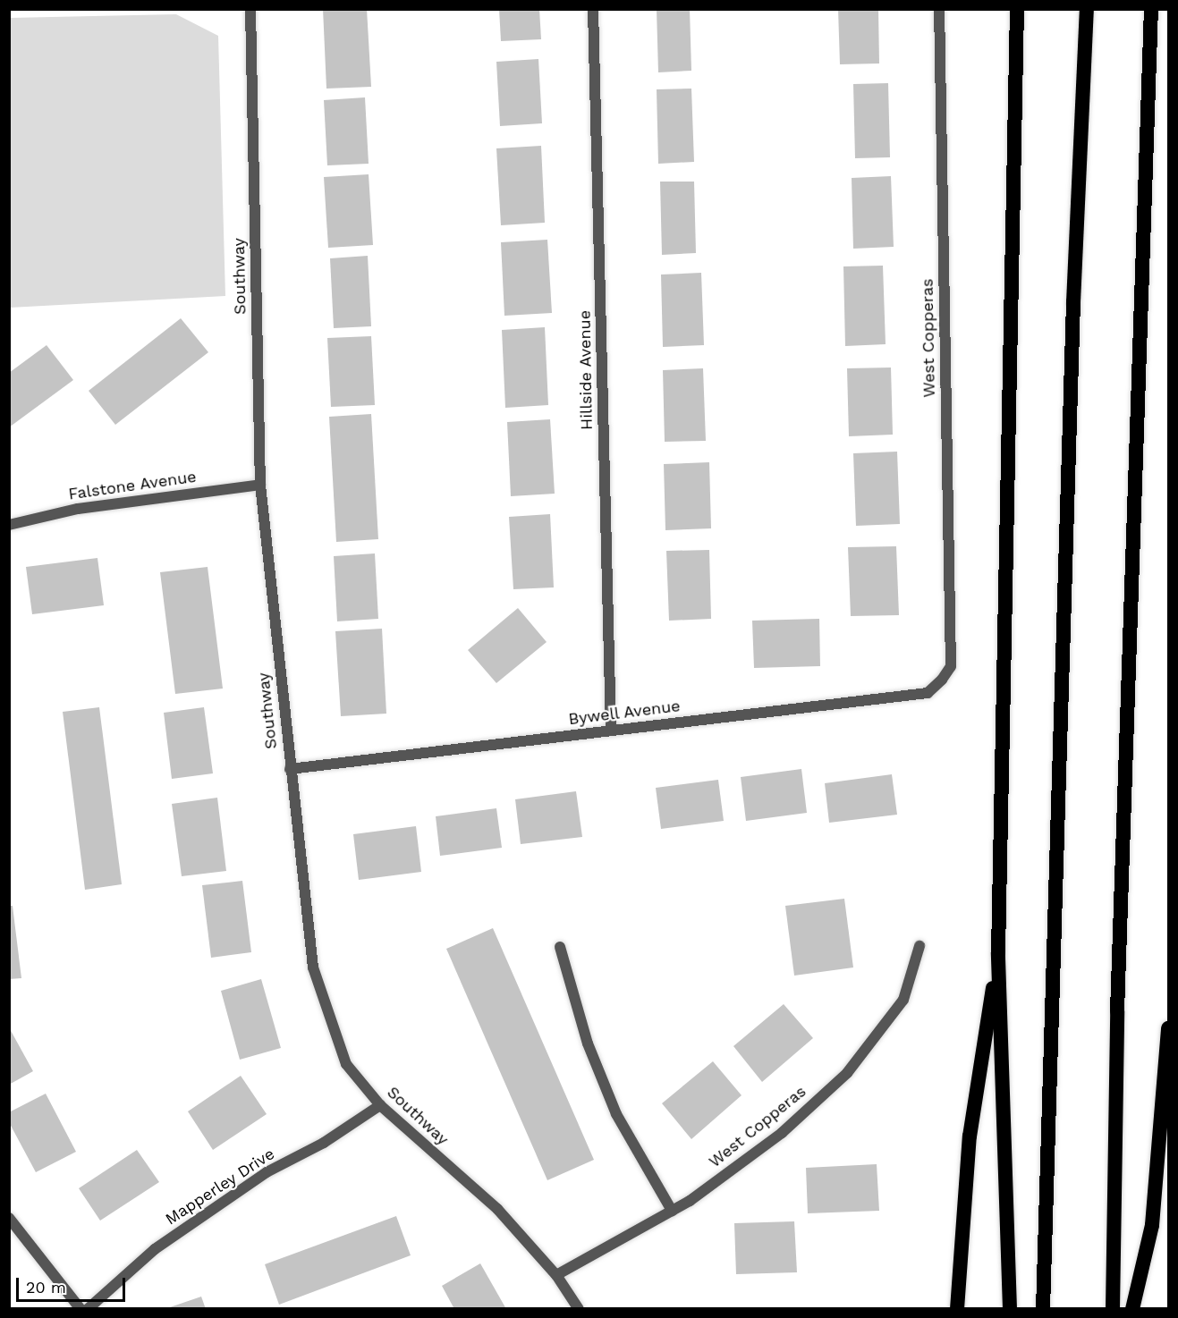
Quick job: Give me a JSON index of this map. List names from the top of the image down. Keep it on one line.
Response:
{"streets":{"street":["Southway","West Copperas","Hillside Avenue","Falstone Avenue","Bywell Avenue","Mapperley Drive"]},"crossings":[["Southway","West Copperas"],["Southway","Falstone Avenue"],["Southway","Bywell Avenue"],["Southway","Mapperley Drive"],["West Copperas","Bywell Avenue"],["Hillside Avenue","Bywell Avenue"]],"scale_bar":"20 m"}
